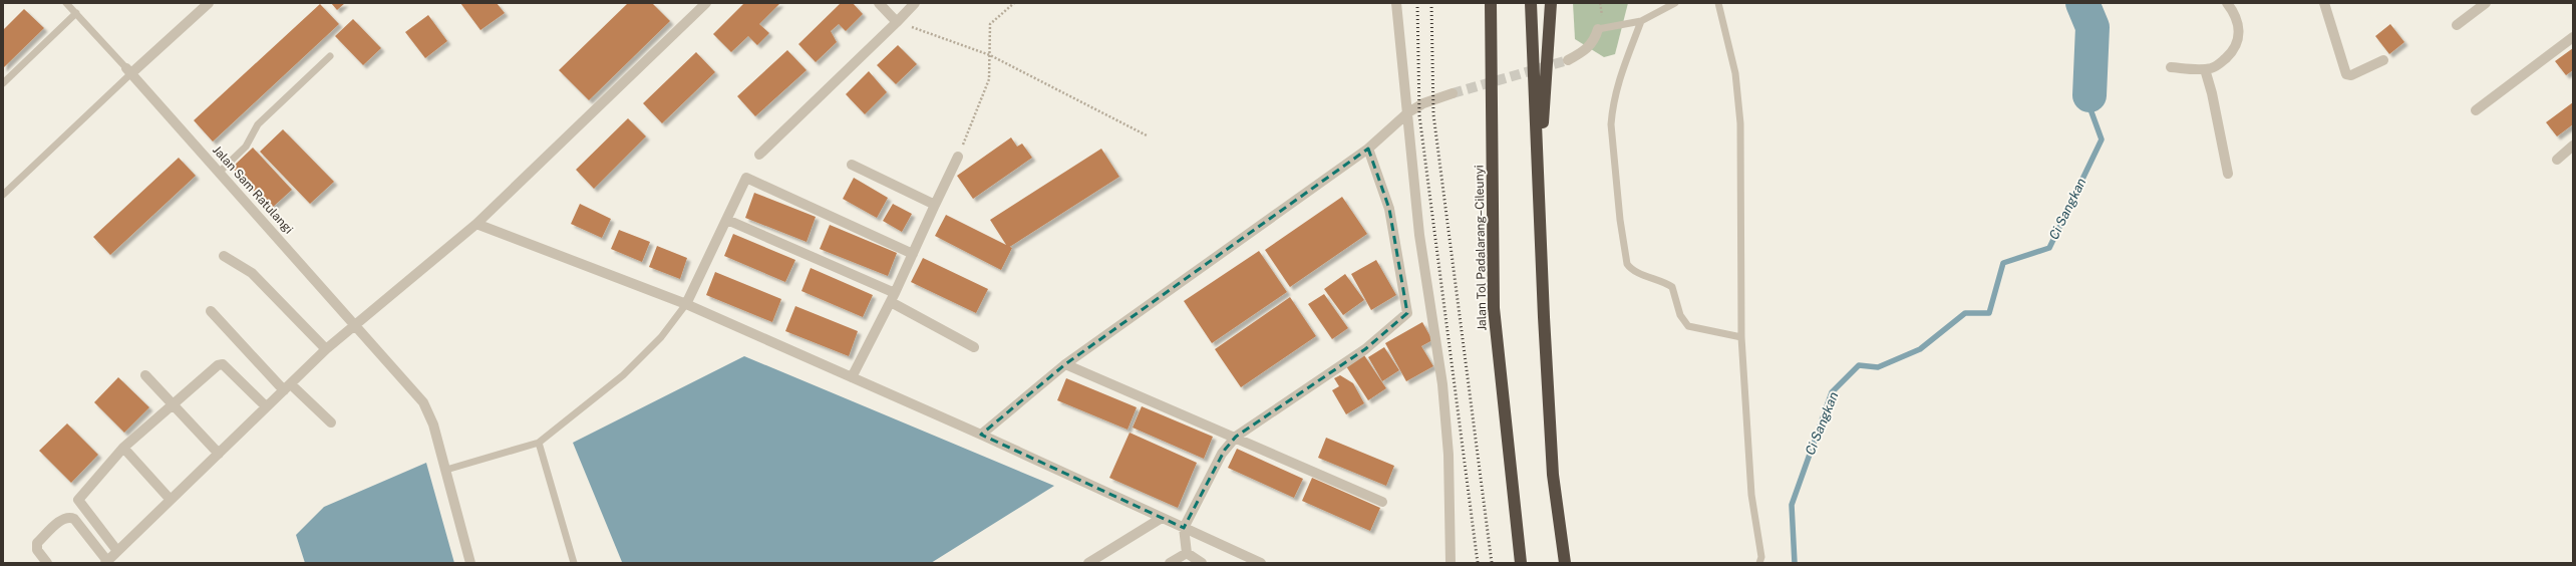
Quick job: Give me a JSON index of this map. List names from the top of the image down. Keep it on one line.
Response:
{"streets":{"highway":["Jalan Tol Padalarang–Cileunyi"],"street":["Jalan Sam Ratulangi"]},"water":["Ci Sangkan"]}
